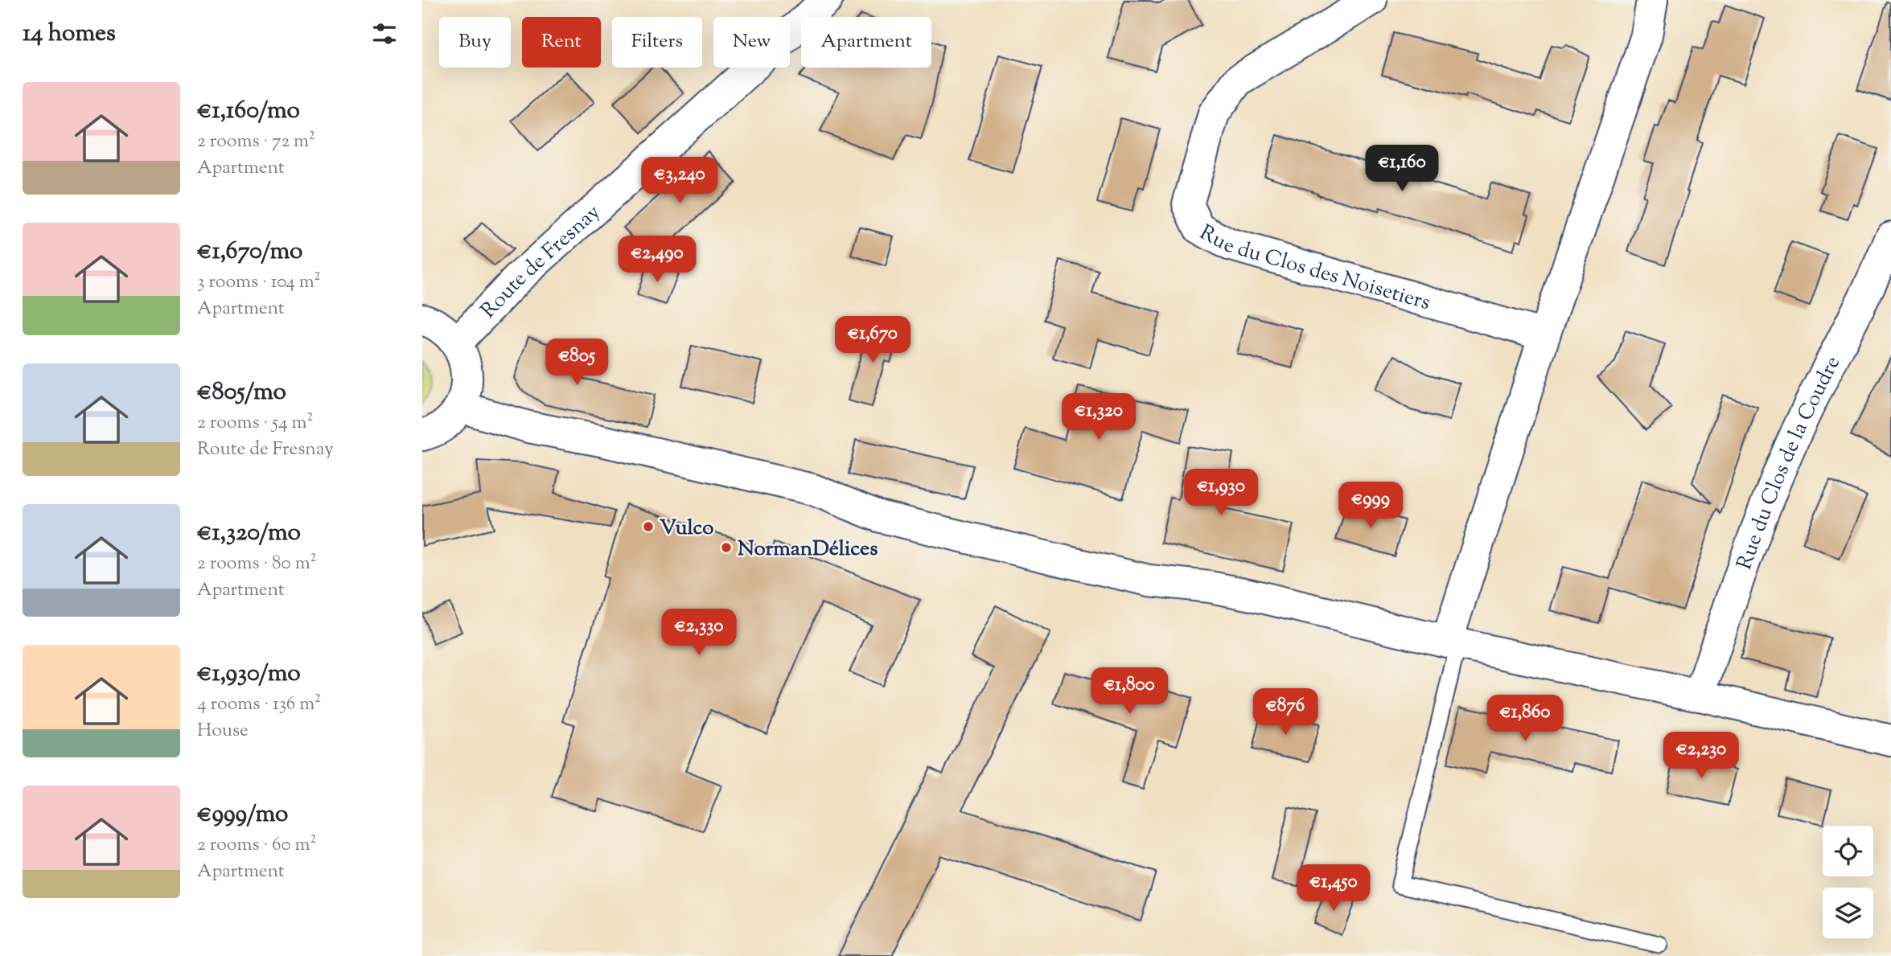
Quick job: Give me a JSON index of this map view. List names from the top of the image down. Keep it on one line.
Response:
{"streets":{"street":["Route de Fresnay","Rue du Clos des Noisetiers","Rue du Clos de la Coudre"]},"places":["Vulco","NormanDélices"],"page":{"heading":"14 homes","chip":["Buy","Rent","Filters","New","Apartment"],"list":[{"name":"€1,160/mo","note":"2 rooms · 72 m² · Apartment"},{"name":"€1,670/mo","note":"3 rooms · 104 m² · Apartment"},{"name":"€805/mo","note":"2 rooms · 54 m² · Route de Fresnay"},{"name":"€1,320/mo","note":"2 rooms · 80 m² · Apartment"},{"name":"€1,930/mo","note":"4 rooms · 136 m² · House"},{"name":"€999/mo","note":"2 rooms · 60 m² · Apartment"}],"price":["€1,160","€3,240","€2,490","€1,670","€805","€1,320","€1,930","€999","€2,330","€1,800","€876","€1,860","€2,230","€1,450"]}}
